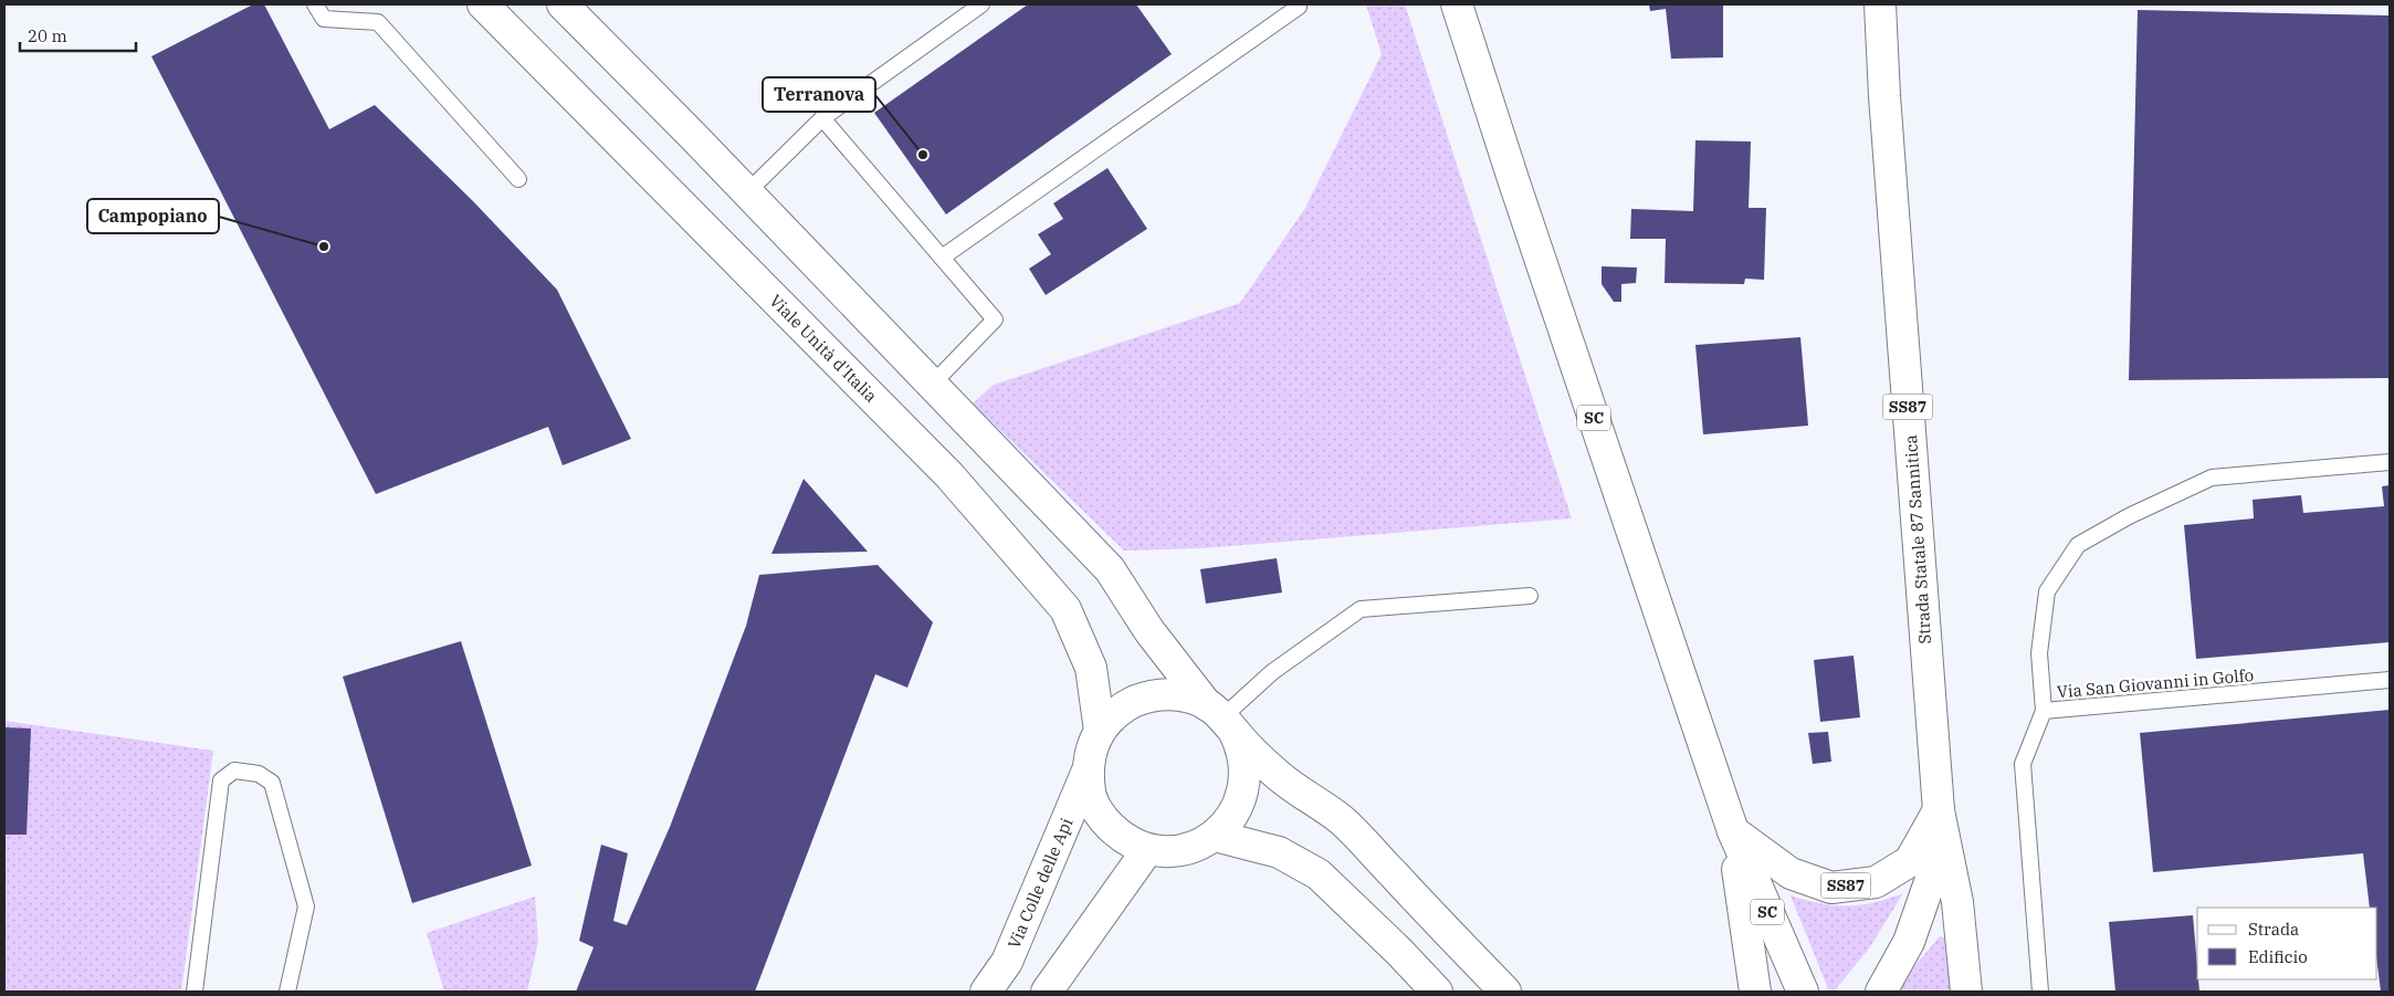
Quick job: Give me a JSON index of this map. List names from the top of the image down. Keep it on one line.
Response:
{"streets":{"main road":["Viale Unità d'Italia","SS87","SC","Strada Statale 87 Sannitica","Via Colle delle Api"],"lane":["Via San Giovanni in Golfo"]},"crossings":[["Viale Unità d'Italia","Via Colle delle Api"],["SS87","SC"],["SS87","Strada Statale 87 Sannitica"]],"places":["Terranova","Campopiano"],"legend":["Strada","Edificio"],"scale_bar":"20 m"}
